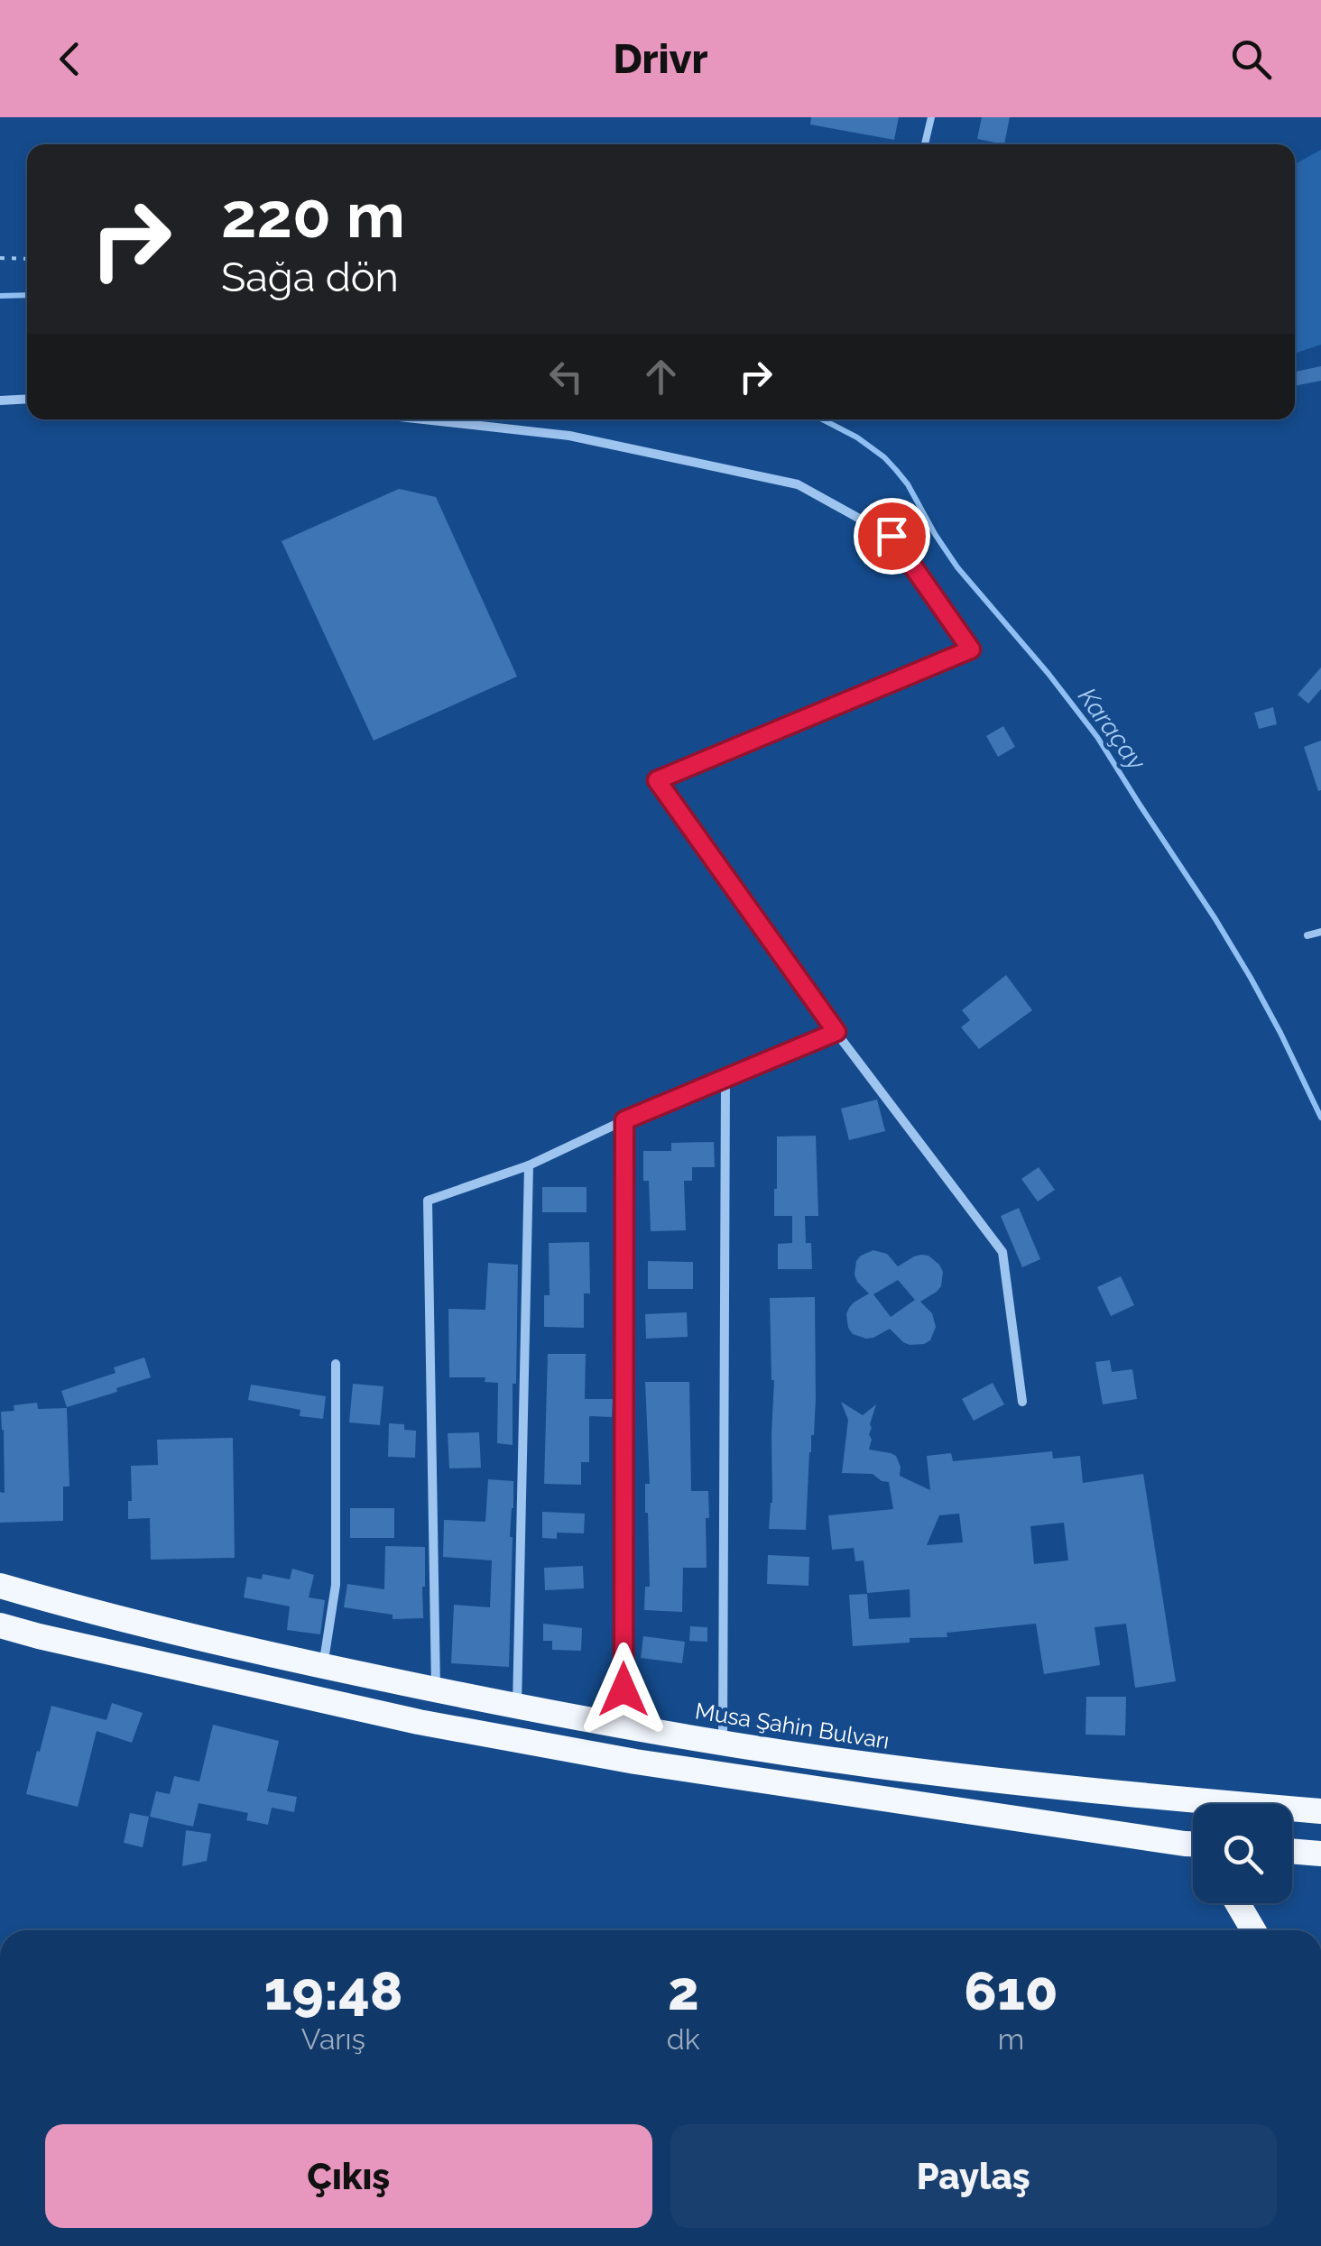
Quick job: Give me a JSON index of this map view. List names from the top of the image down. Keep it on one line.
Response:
{"streets":{"highway":["Musa Şahin Bulvarı"]},"water":["Karaçay"],"page":{"header":"Drivr","turn":["220 m","Sağa dön"],"eta":["19:48","Varış","2","dk","610","m"],"buttons":["Çıkış","Paylaş"]}}
